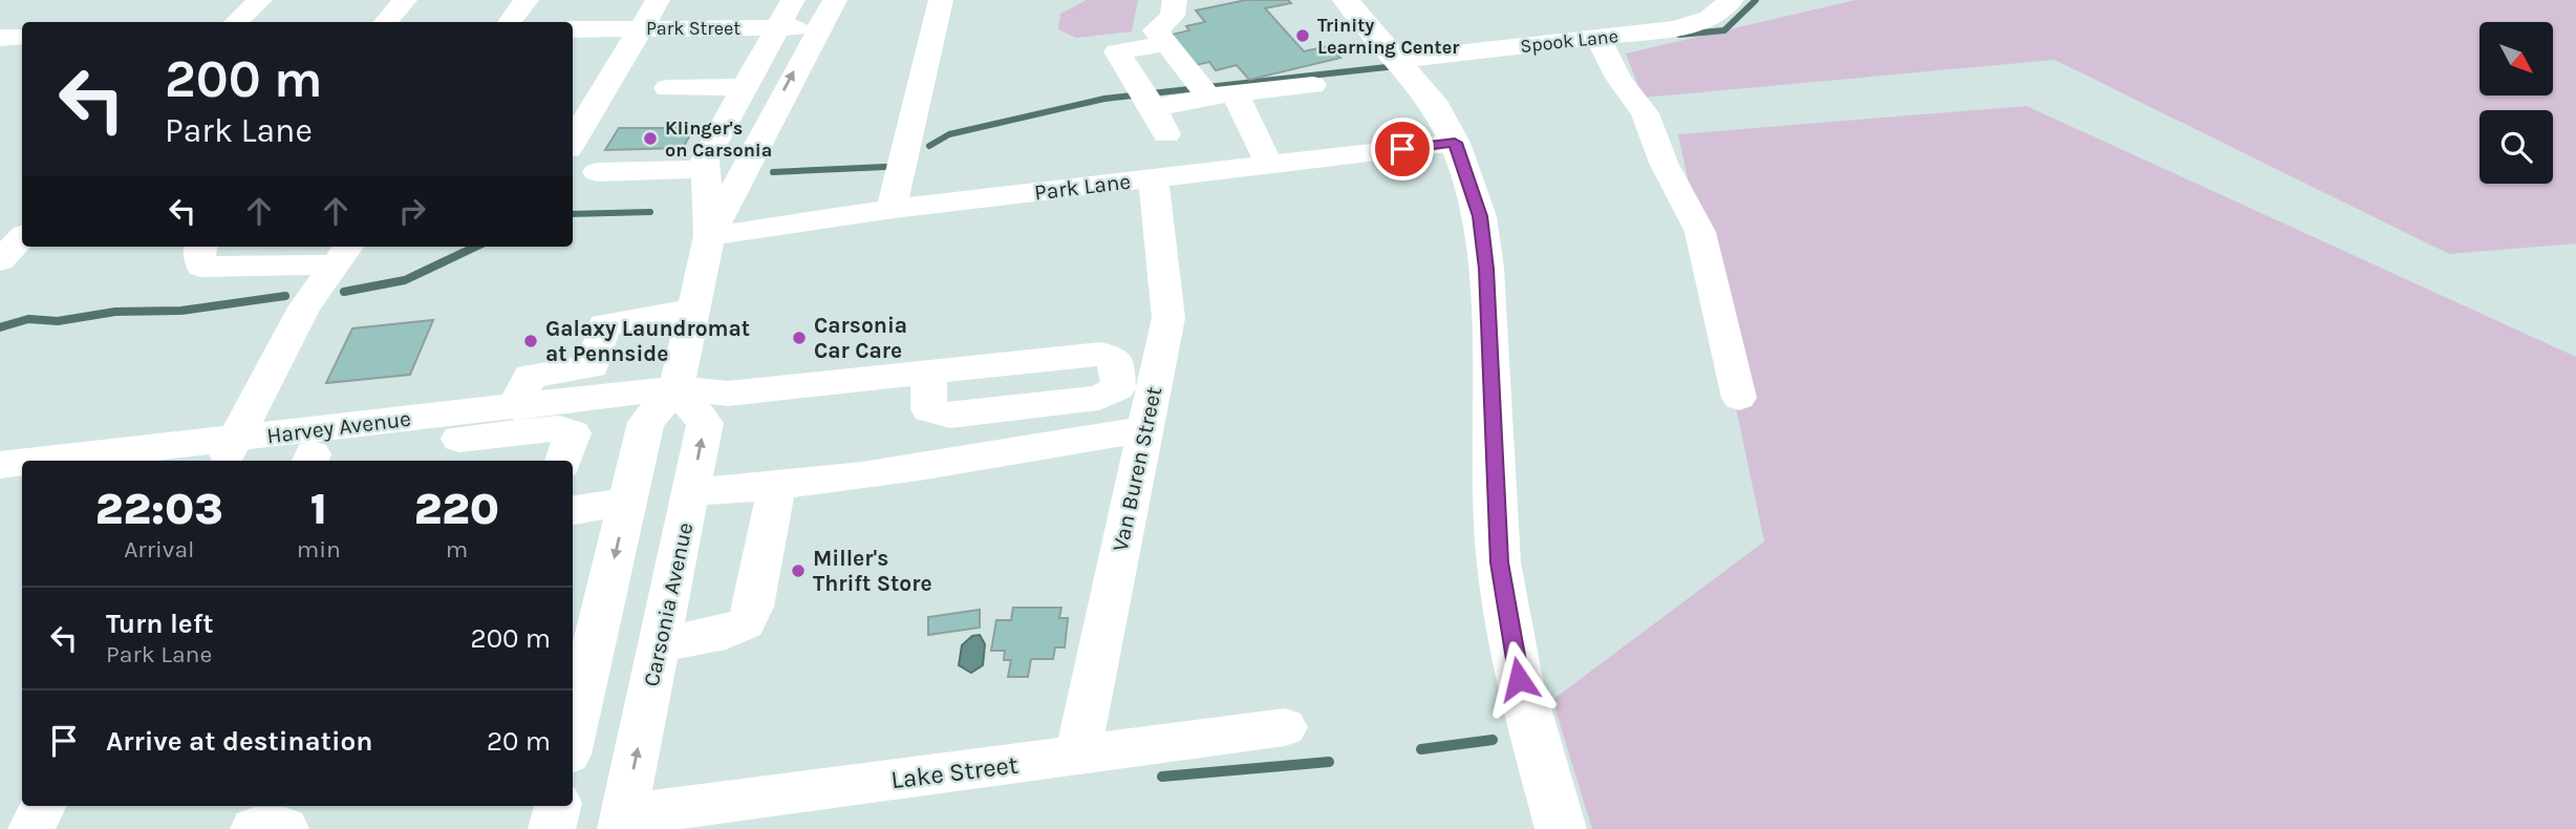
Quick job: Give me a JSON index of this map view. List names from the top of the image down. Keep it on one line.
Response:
{"streets":{"street":["Park Street","Spook Lane","Park Lane","Harvey Avenue","Van Buren Street","Carsonia Avenue","Lake Street"]},"crossings":[["Park Lane","Van Buren Street"],["Harvey Avenue","Carsonia Avenue"],["Van Buren Street","Lake Street"],["Carsonia Avenue","Lake Street"]],"places":["Trinity Learning Center","Klinger's on Carsonia","Carsonia Car Care","Galaxy Laundromat at Pennside","Miller's Thrift Store"],"north":"bottom right","page":{"turn":["200 m","Park Lane"],"eta":["22:03","Arrival","1","min","220","m"],"list":[{"name":"Turn left","note":"Park Lane","value":"200 m"},{"name":"Arrive at destination","value":"20 m"}]}}
